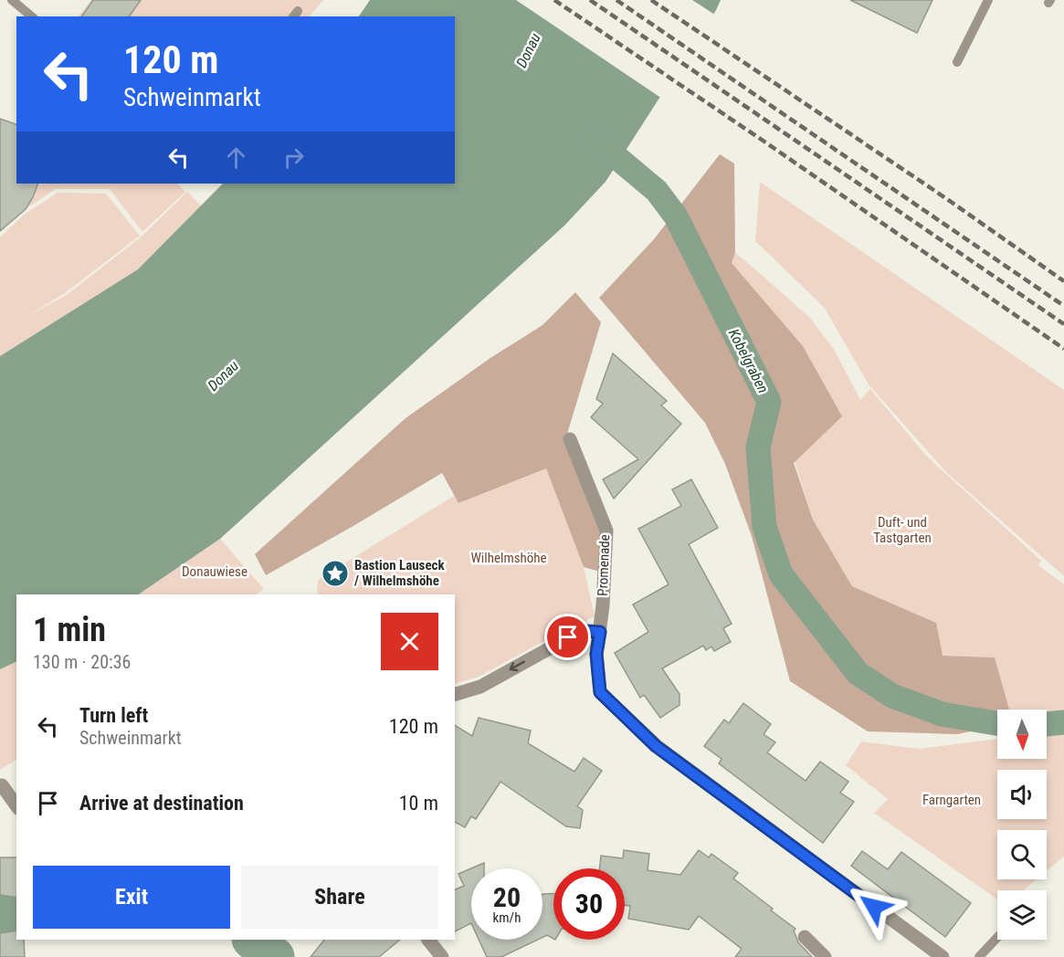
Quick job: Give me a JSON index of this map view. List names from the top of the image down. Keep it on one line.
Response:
{"streets":{"street":["Promenade"]},"water":["Donau","Kobelgraben"],"parks":["Duft- und Tastgarten","Wilhelmshöhe","Donauwiese","Farngarten"],"places":{"place":["Bastion Lauseck / Wilhelmshöhe"]},"north":"bottom","page":{"turn":["120 m","Schweinmarkt"],"heading":["1 min","130 m · 20:36"],"list":[{"name":"Turn left","note":"Schweinmarkt","value":"120 m"},{"name":"Arrive at destination","value":"10 m"}],"buttons":["Exit","Share"],"speed":"20 km/h","limit":"30"}}
